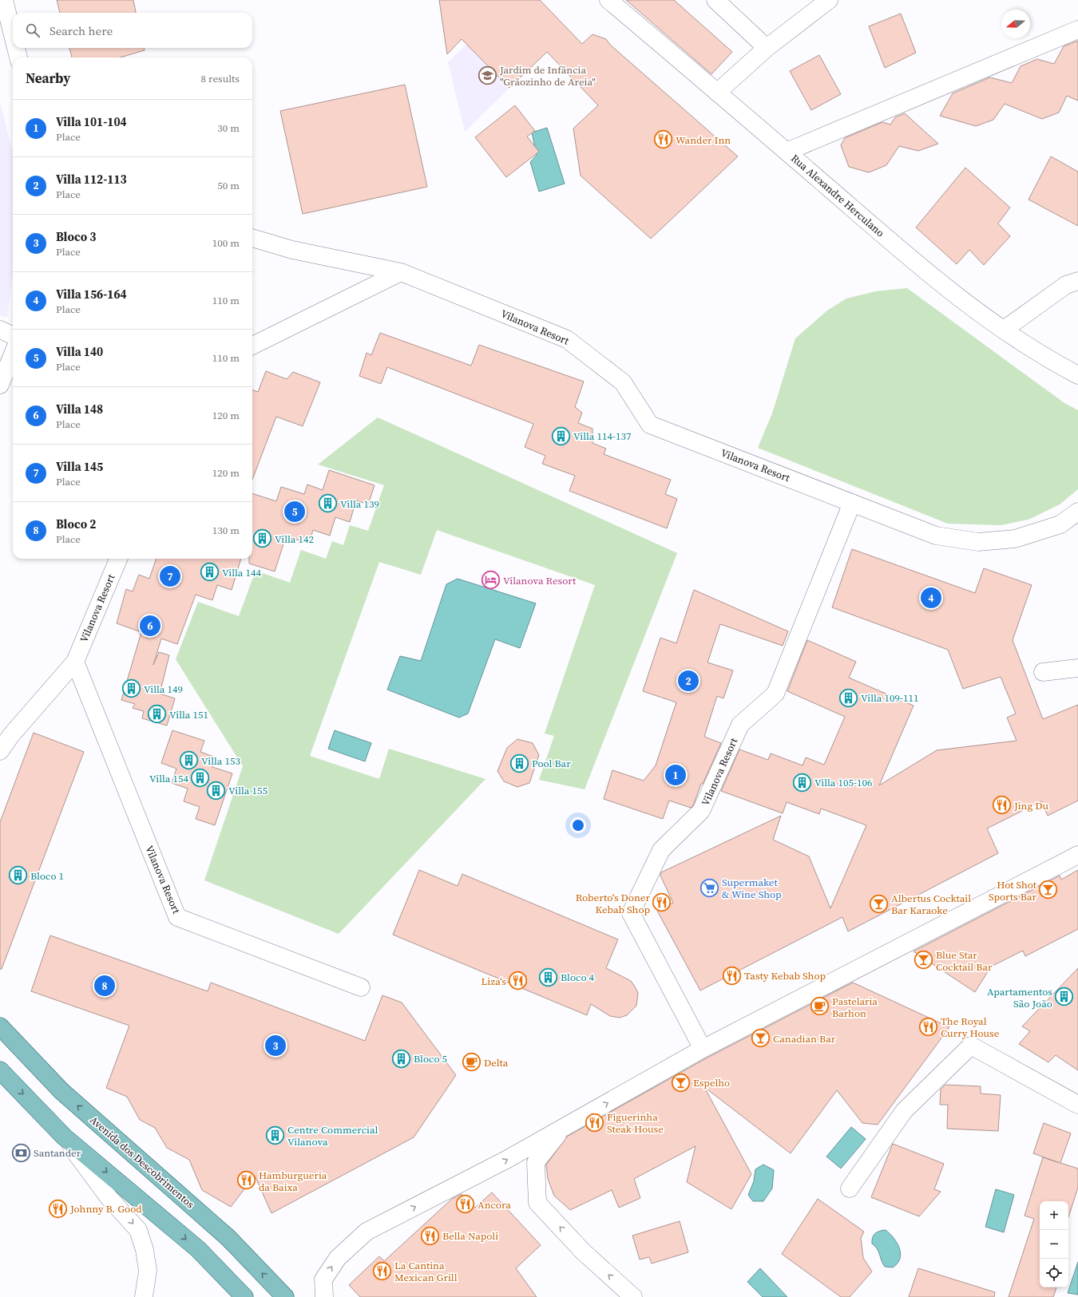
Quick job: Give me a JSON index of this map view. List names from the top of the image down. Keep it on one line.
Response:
{"streets":{"main road":["Avenida dos Descobrimentos"],"street":["Rua Alexandre Herculano","Vilanova Resort"]},"places":{"school or university":["Jardim de Infância \"Grãozinho de Areia\""],"restaurant":["Wander Inn","Jing Du","Roberto‘s Doner Kebab Shop","Tasty Kebab Shop","Liza‘s","The Royal Curry House","Figuerinha Steak House","Hamburgueria da Baixa","Ancora","Johnny B. Good","Bella Napoli","La Cantina Mexican Grill"],"building":["Villa 114-137","Villa 139","Villa 142","Villa 144","Villa 149","Villa 109-111","Villa 151","Villa 153","Pool Bar","Villa 154","Villa 105-106","Villa 155","Bloco 1","Bloco 4","Apartamentos São João","Bloco 5","Centre Commercial Vilanova"],"hotel":["Vilanova Resort"],"supermarket":["Supermaket & Wine Shop"],"bar":["Hot Shot Sports Bar","Albertus Cocktail Bar Karaoke","Blue Star Cocktail Bar","Canadian Bar","Espelho"],"cafe":["Pastelaria Barhon","Delta"],"bank":["Santander"]},"north":"left","page":{"search":"Search here","heading":["Nearby","8 results"],"list":[{"mark":"1","name":"Villa 101-104","note":"Place","value":"30 m"},{"mark":"2","name":"Villa 112-113","note":"Place","value":"50 m"},{"mark":"3","name":"Bloco 3","note":"Place","value":"100 m"},{"mark":"4","name":"Villa 156-164","note":"Place","value":"110 m"},{"mark":"5","name":"Villa 140","note":"Place","value":"110 m"},{"mark":"6","name":"Villa 148","note":"Place","value":"120 m"},{"mark":"7","name":"Villa 145","note":"Place","value":"120 m"},{"mark":"8","name":"Bloco 2","note":"Place","value":"130 m"}],"pins":["5","7","4","6","2","1","8","3"],"map_buttons":["+","−"]}}
